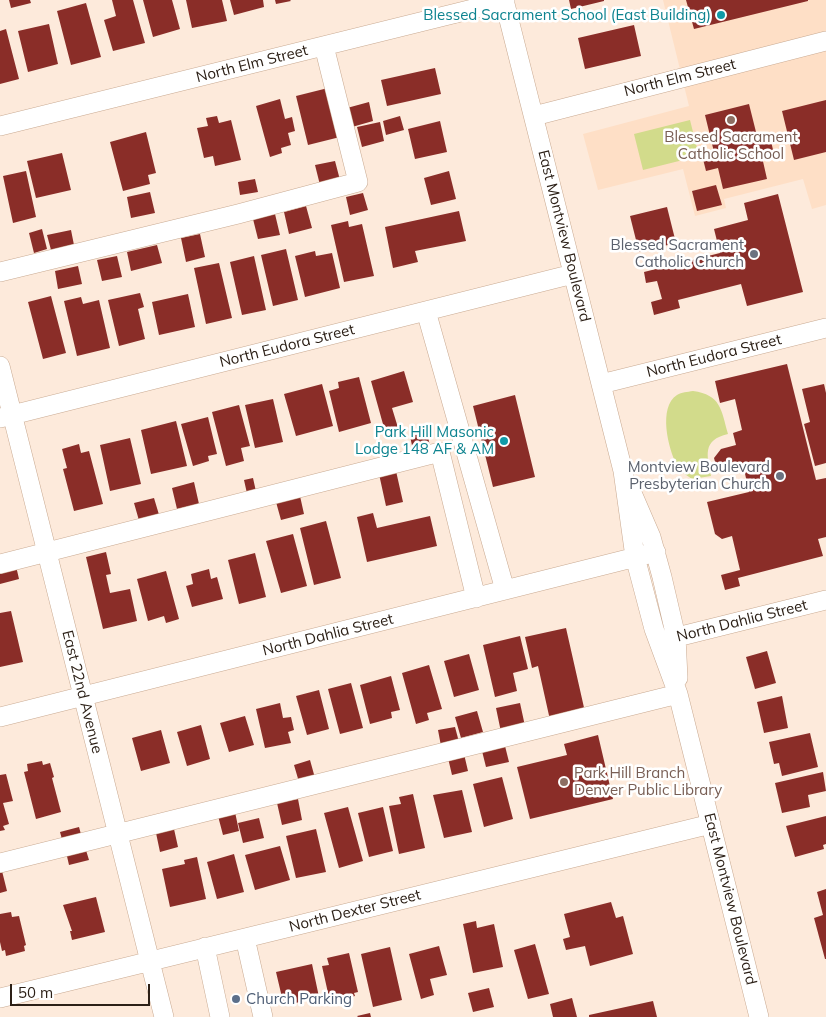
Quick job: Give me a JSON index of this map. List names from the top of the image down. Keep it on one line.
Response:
{"streets":{"street":["North Elm Street","East Montview Boulevard","North Eudora Street","North Dahlia Street","East 22nd Avenue","North Dexter Street"]},"crossings":[["North Elm Street","East Montview Boulevard"],["East Montview Boulevard","North Eudora Street"],["East Montview Boulevard","North Dahlia Street"],["East Montview Boulevard","North Dexter Street"],["North Eudora Street","East 22nd Avenue"],["North Dahlia Street","East 22nd Avenue"],["East 22nd Avenue","North Dexter Street"]],"places":["Blessed Sacrament School (East Building)","Blessed Sacrament Catholic School","Blessed Sacrament Catholic Church","Park Hill Masonic Lodge 148 AF & AM","Montview Boulevard Presbyterian Church","Park Hill Branch Denver Public Library","Church Parking"],"scale_bar":"50 m"}
